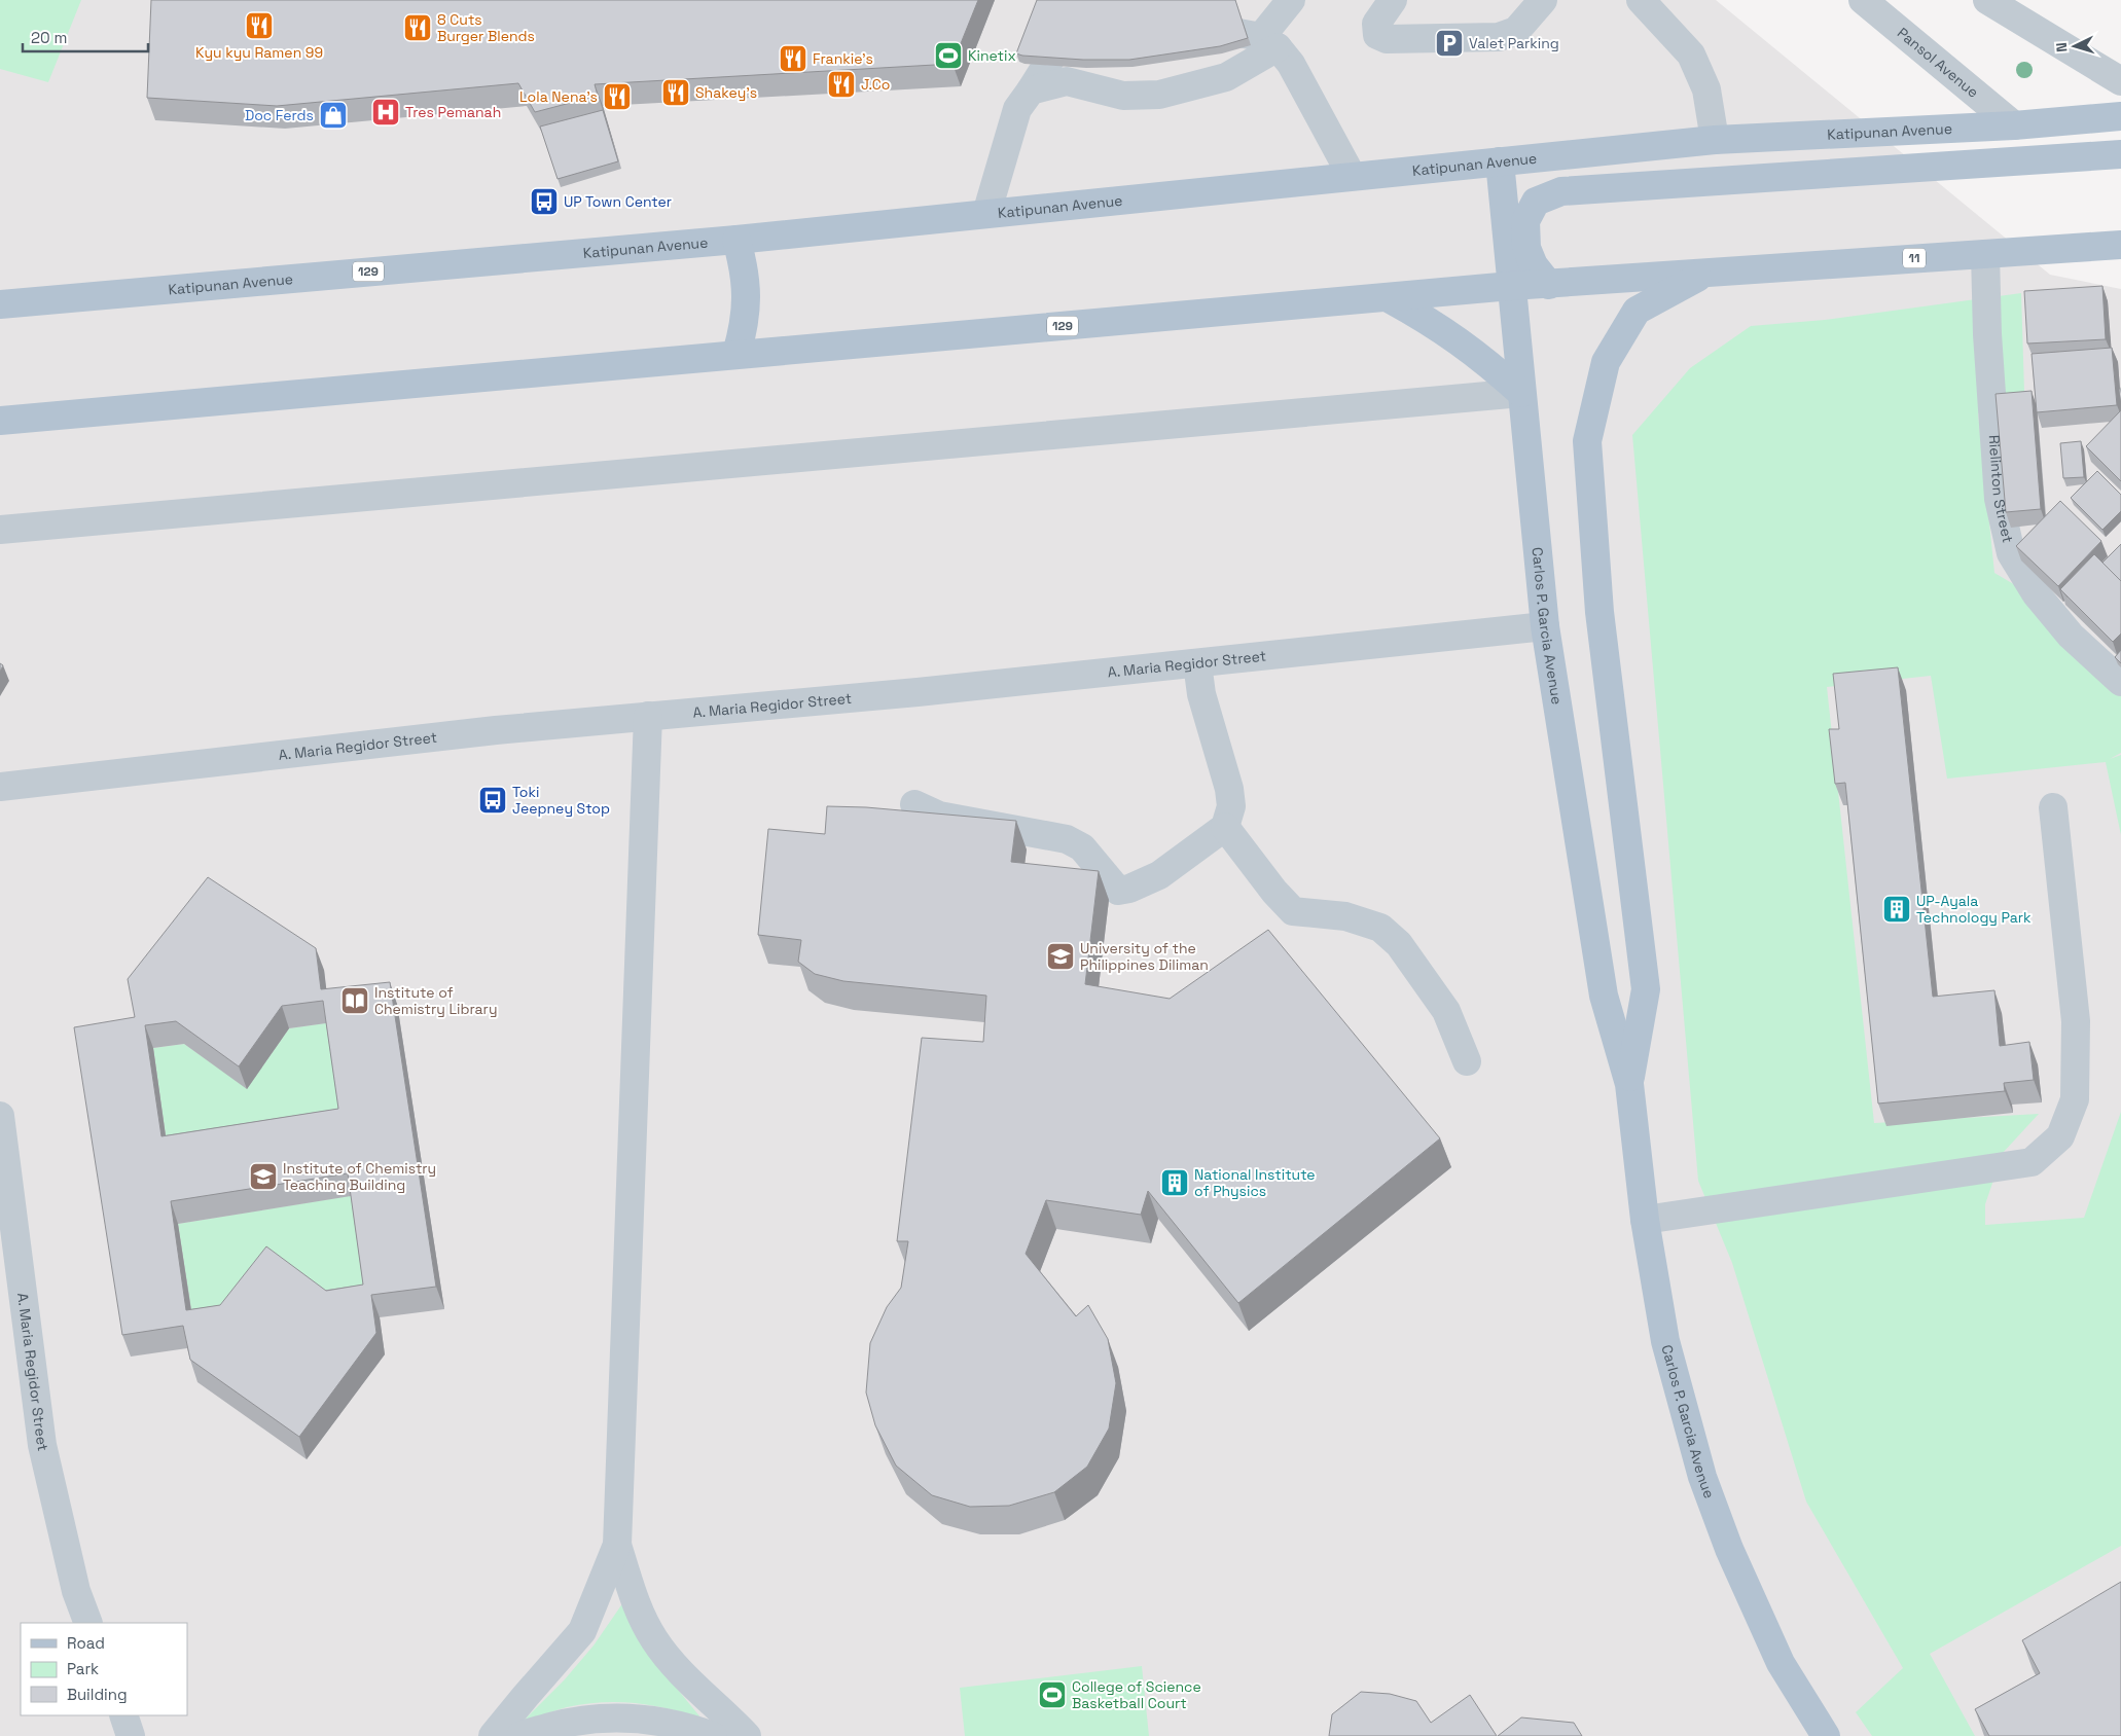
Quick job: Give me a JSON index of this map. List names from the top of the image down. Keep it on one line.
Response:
{"streets":{"main road":["Katipunan Avenue","11","129","Carlos P. Garcia Avenue"],"street":["Pansol Avenue","Rielinton Street","A. Maria Regidor Street"]},"crossings":[["Pansol Avenue","Katipunan Avenue"],["Katipunan Avenue","Carlos P. Garcia Avenue"],["11","129"],["11","Rielinton Street"],["11","Carlos P. Garcia Avenue"],["129","Carlos P. Garcia Avenue"],["Carlos P. Garcia Avenue","A. Maria Regidor Street"]],"places":{"restaurant":["Kyu kyu Ramen 99","8 Cuts Burger Blends","Frankie's","J.Co","Shakey's","Lola Nena's"],"parking":["Valet Parking"],"sports":["Kinetix","College of Science Basketball Court"],"hospital":["Tres Pemanah"],"shop":["Doc Ferds"],"bus stop":["UP Town Center","Toki Jeepney Stop"],"building":["UP-Ayala Technology Park","National Institute of Physics"],"school or university":["University of the Philippines Diliman","Institute of Chemistry Teaching Building"],"library":["Institute of Chemistry Library"]},"legend":["Road","Park","Building"],"scale_bar":"20 m","north":"left"}
